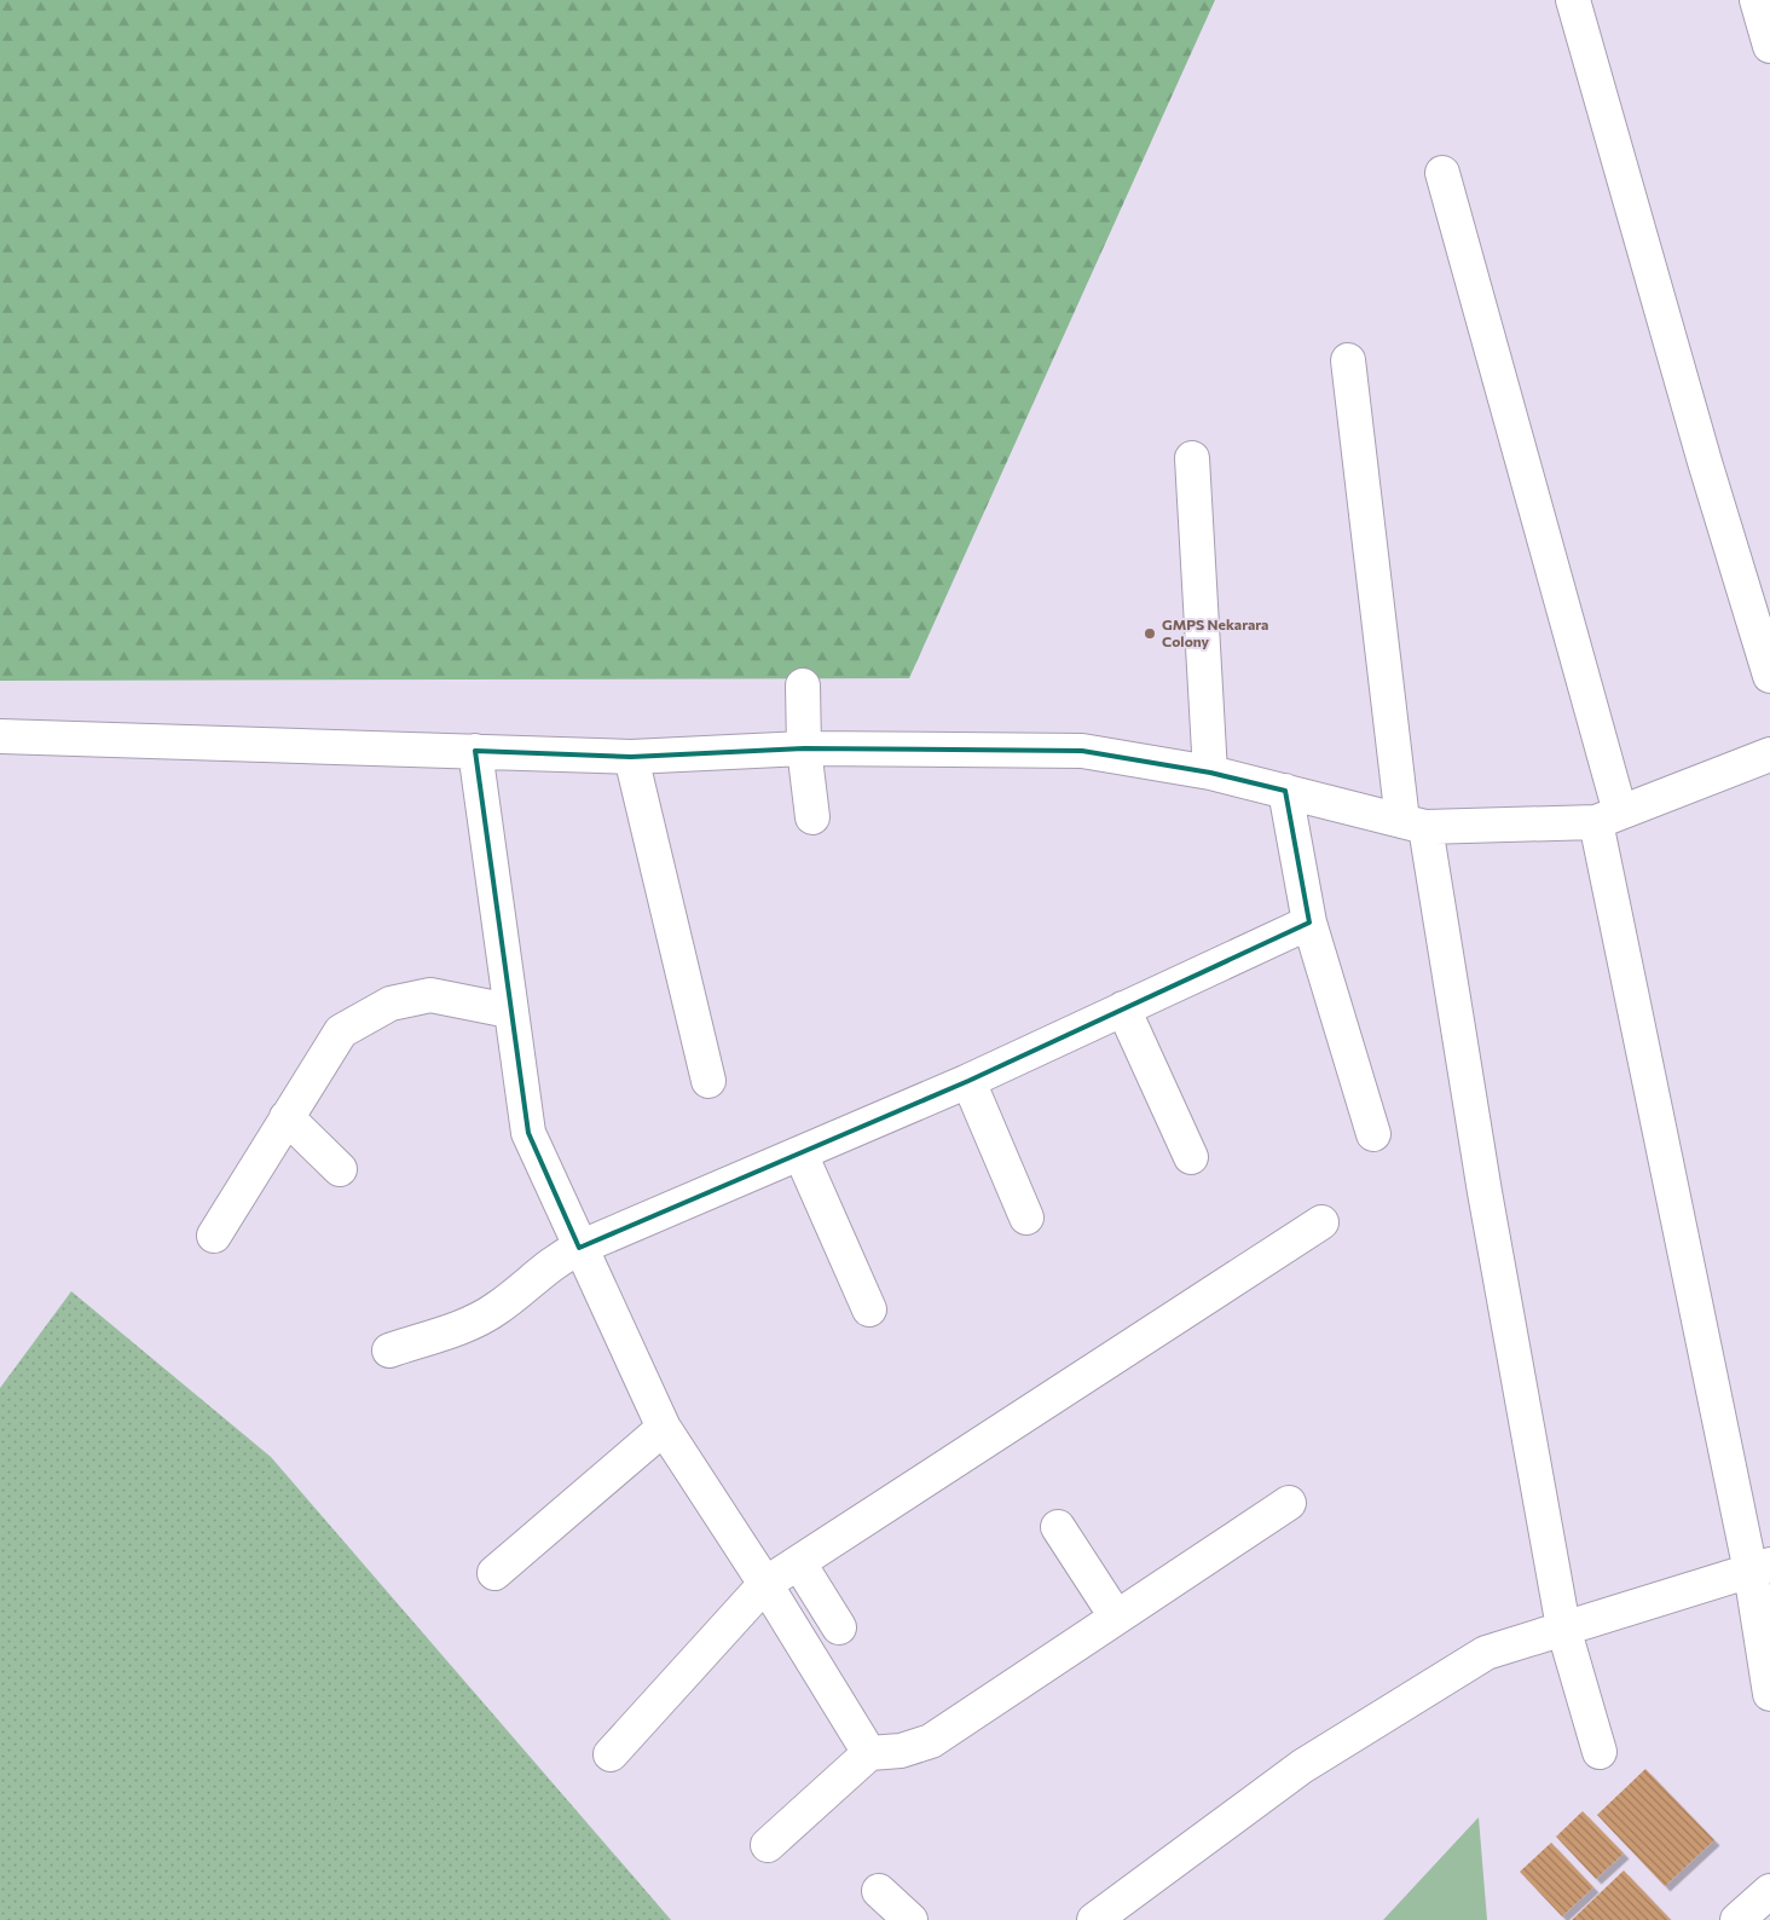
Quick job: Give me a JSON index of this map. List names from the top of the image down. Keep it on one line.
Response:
{"places":["GMPS Nekarara Colony"]}
